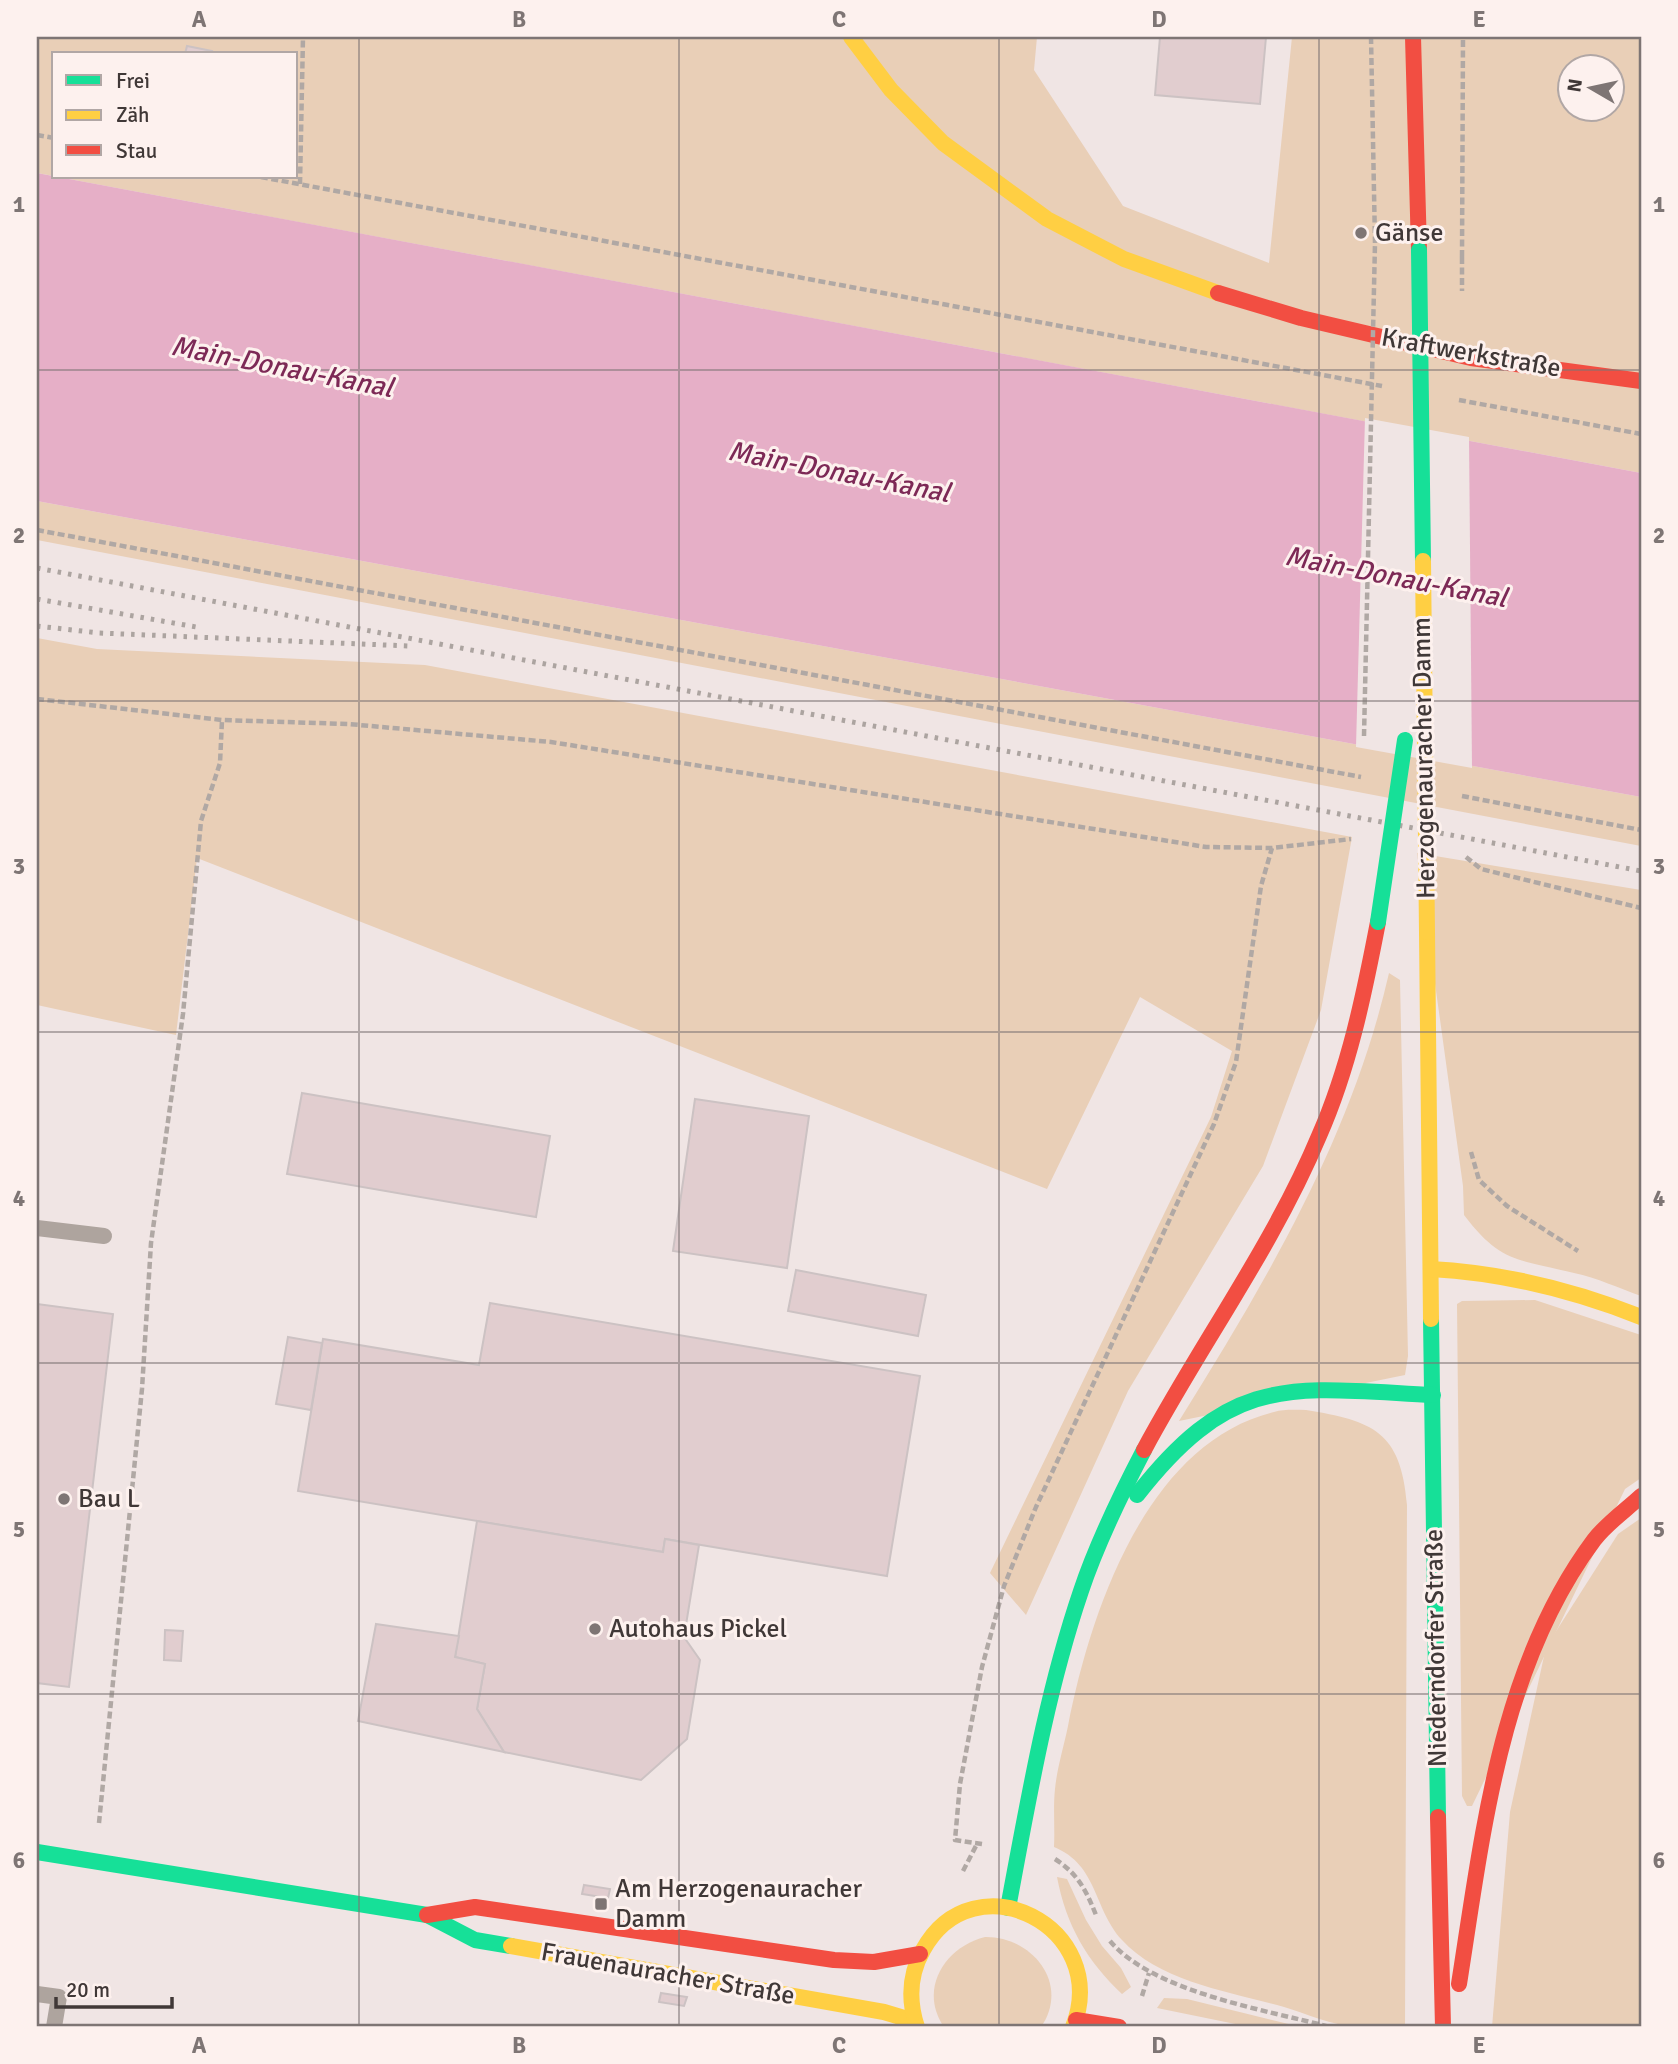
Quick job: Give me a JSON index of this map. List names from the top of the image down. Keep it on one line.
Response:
{"streets":{"main road":["Kraftwerkstraße","Herzogenauracher Damm","Niederndorfer Straße","Frauenauracher Straße"]},"crossings":[["Herzogenauracher Damm","Niederndorfer Straße"]],"water":["Main-Donau-Kanal"],"places":{"other":["Gänse","Bau L","Autohaus Pickel"],"transit":["Am Herzogenauracher Damm"]},"legend":["Frei","Zäh","Stau"],"scale_bar":"20 m","north":"left","grid":{"columns":["A","B","C","D","E"],"rows":["1","2","3","4","5","6"]}}
